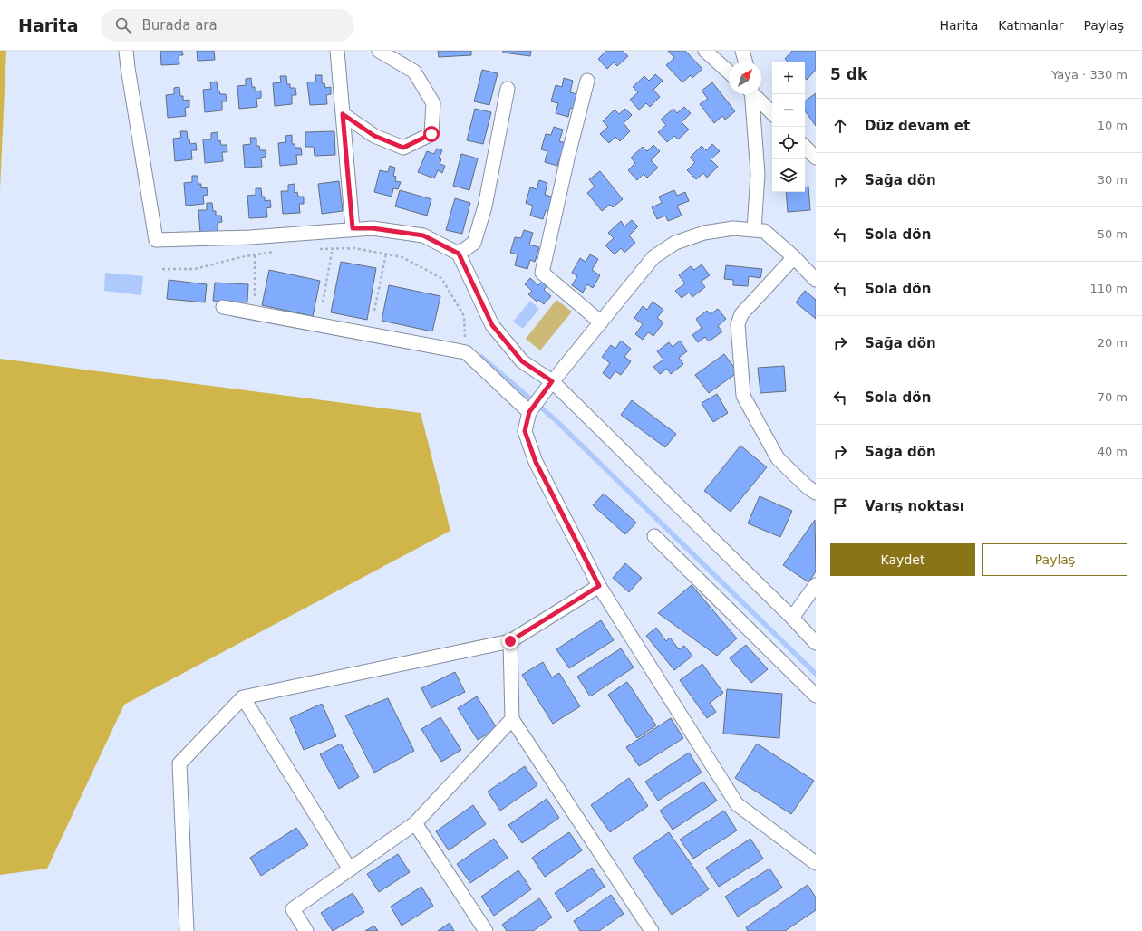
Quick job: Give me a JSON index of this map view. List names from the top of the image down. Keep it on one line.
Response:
{"north":"top right","page":{"header":"Harita","search":"Burada ara","nav":["Harita","Katmanlar","Paylaş"],"heading":["5 dk","Yaya · 330 m"],"map_buttons":["+","−"],"list":[["Düz devam et","10 m"],["Sağa dön","30 m"],["Sola dön","50 m"],["Sola dön","110 m"],["Sağa dön","20 m"],["Sola dön","70 m"],["Sağa dön","40 m"],"Varış noktası"],"buttons":["Kaydet","Paylaş"]}}
